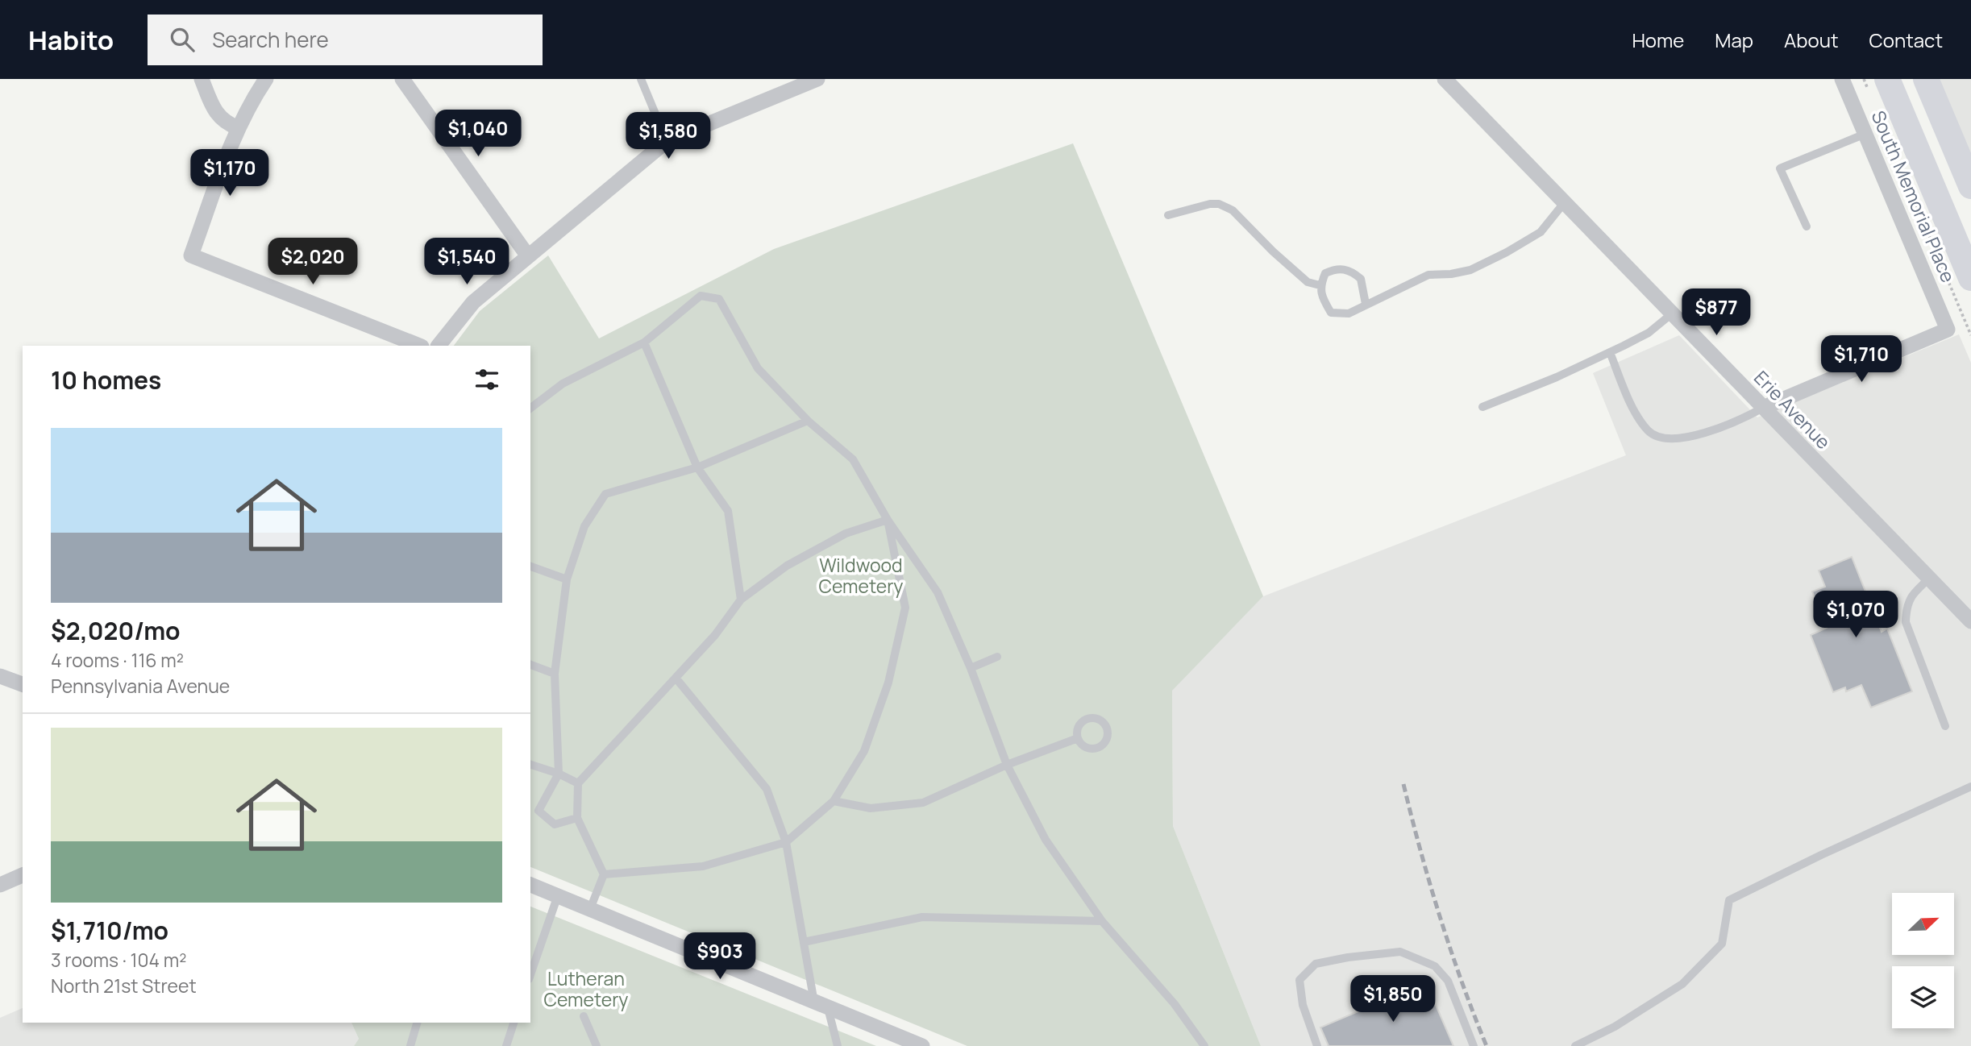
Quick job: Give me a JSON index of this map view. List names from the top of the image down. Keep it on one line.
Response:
{"streets":{"street":["South Memorial Place","Erie Avenue"]},"crossings":[["South Memorial Place","Erie Avenue"]],"parks":["Wildwood Cemetery","Lutheran Cemetery"],"north":"top right","page":{"header":"Habito","search":"Search here","nav":["Home","Map","About","Contact"],"price":["$1,040","$1,580","$1,170","$2,020","$1,540","$877","$1,710","$1,070","$903","$1,850"],"heading":"10 homes","list":[{"name":"$2,020/mo","note":"4 rooms · 116 m² · Pennsylvania Avenue"},{"name":"$1,710/mo","note":"3 rooms · 104 m² · North 21st Street"}]}}
